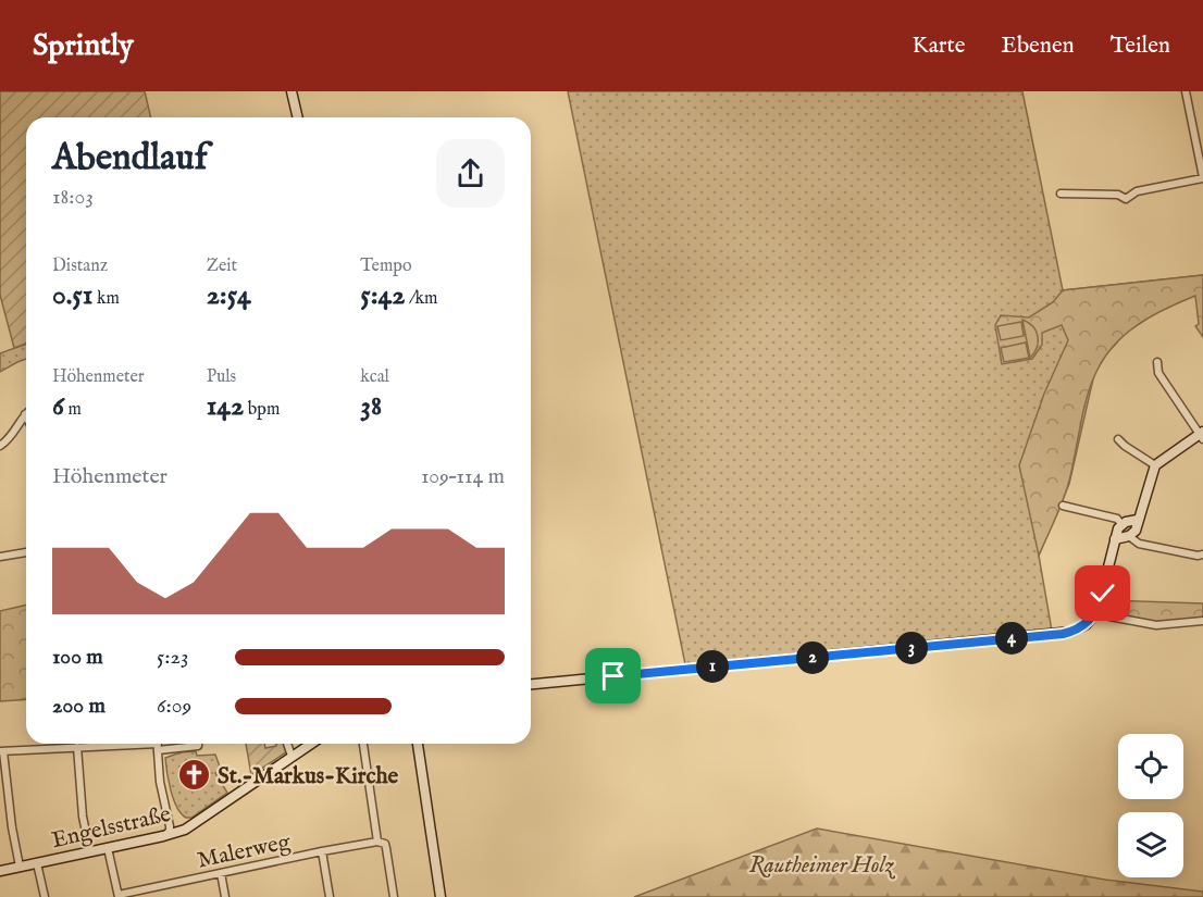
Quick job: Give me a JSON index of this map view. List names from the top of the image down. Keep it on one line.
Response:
{"streets":{"street":["Engelsstraße","Malerweg"]},"parks":["Rautheimer Holz"],"places":{"church":["St.-Markus-Kirche"]},"page":{"header":"Sprintly","nav":["Karte","Ebenen","Teilen"],"heading":["Abendlauf","18:03"],"stats":[["Distanz","0.51 km"],["Zeit","2:54"],["Tempo","5:42 /km"],["Höhenmeter","6 m"],["Puls","142 bpm"],["kcal","38"]],"chart":["Höhenmeter","109–114 m"],"pins":["4","3","2","1"],"list":[{"name":"100 m","note":"5:23"},{"name":"200 m","note":"6:09"}]}}
